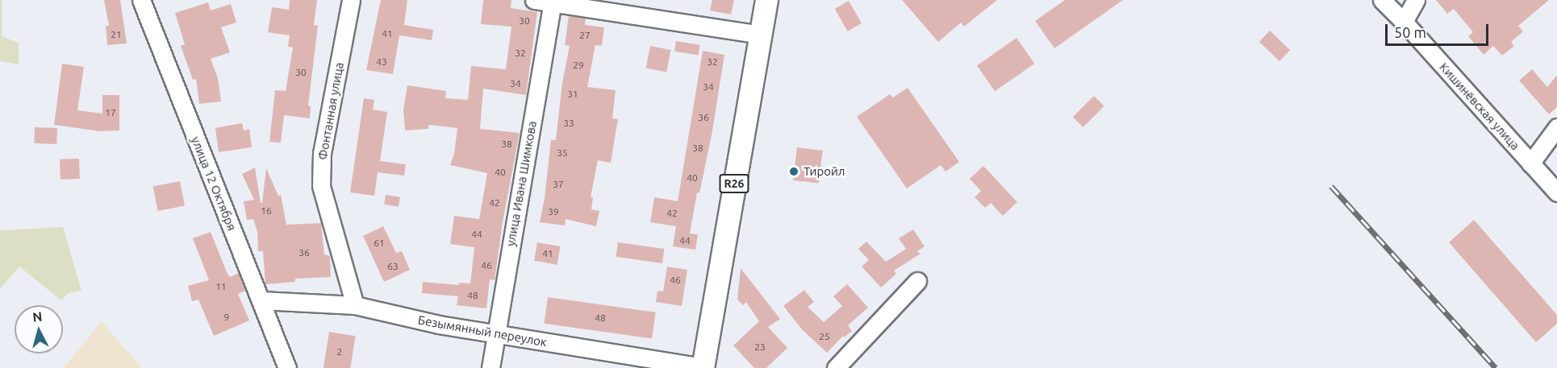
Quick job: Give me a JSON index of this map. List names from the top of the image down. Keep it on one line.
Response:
{"streets":{"main road":["R26"],"street":["Кишинёвская улица","Фонтанная улица","улица 12 Октября","улица Ивана Шимкова","Безымянный переулок"]},"crossings":[["Фонтанная улица","Безымянный переулок"],["улица 12 Октября","Безымянный переулок"],["улица Ивана Шимкова","Безымянный переулок"],["R26","Безымянный переулок"]],"places":["Тиройл"],"house_numbers":["30","41","21","27","32","43","32","29","30","34","34","31","17","36","33","38","38","35","40","40","37","42","16","39","42","44","44","61","36","41","46","63","46","11","48","9","48","25","23","2"],"scale_bar":"50 m","north":"top"}
